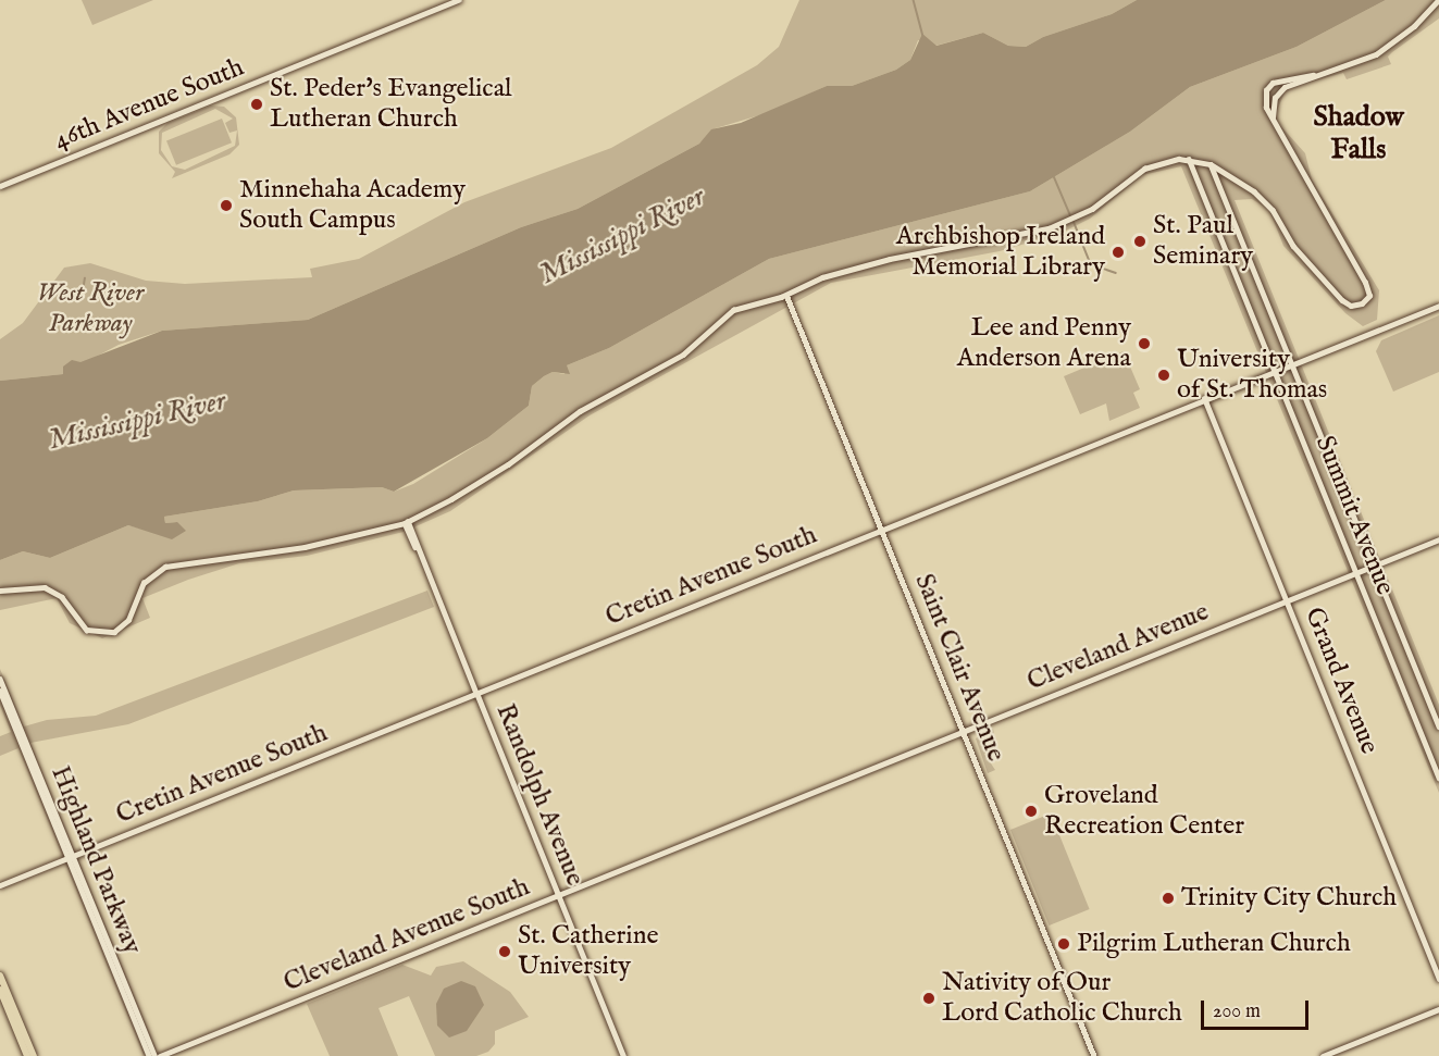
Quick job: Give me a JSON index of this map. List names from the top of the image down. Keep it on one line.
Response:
{"streets":{"main road":["Cretin Avenue South","Grand Avenue","Randolph Avenue"],"street":["46th Avenue South","Summit Avenue","Cleveland Avenue","Saint Clair Avenue","Highland Parkway","Cleveland Avenue South"]},"crossings":[["Summit Avenue","Cretin Avenue South"],["Summit Avenue","Cleveland Avenue"],["Cretin Avenue South","Saint Clair Avenue"],["Cretin Avenue South","Grand Avenue"],["Cretin Avenue South","Randolph Avenue"],["Cretin Avenue South","Highland Parkway"],["Cleveland Avenue","Saint Clair Avenue"],["Cleveland Avenue","Grand Avenue"],["Cleveland Avenue","Cleveland Avenue South"],["Randolph Avenue","Cleveland Avenue South"]],"districts":["Shadow Falls"],"water":["Mississippi River"],"parks":["West River Parkway"],"places":["St. Peder's Evangelical Lutheran Church","Minnehaha Academy South Campus","St. Paul Seminary","Archbishop Ireland Memorial Library","Lee and Penny Anderson Arena","University of St. Thomas","Groveland Recreation Center","Trinity City Church","Pilgrim Lutheran Church","St. Catherine University","Nativity of Our Lord Catholic Church"],"scale_bar":"200 m"}
